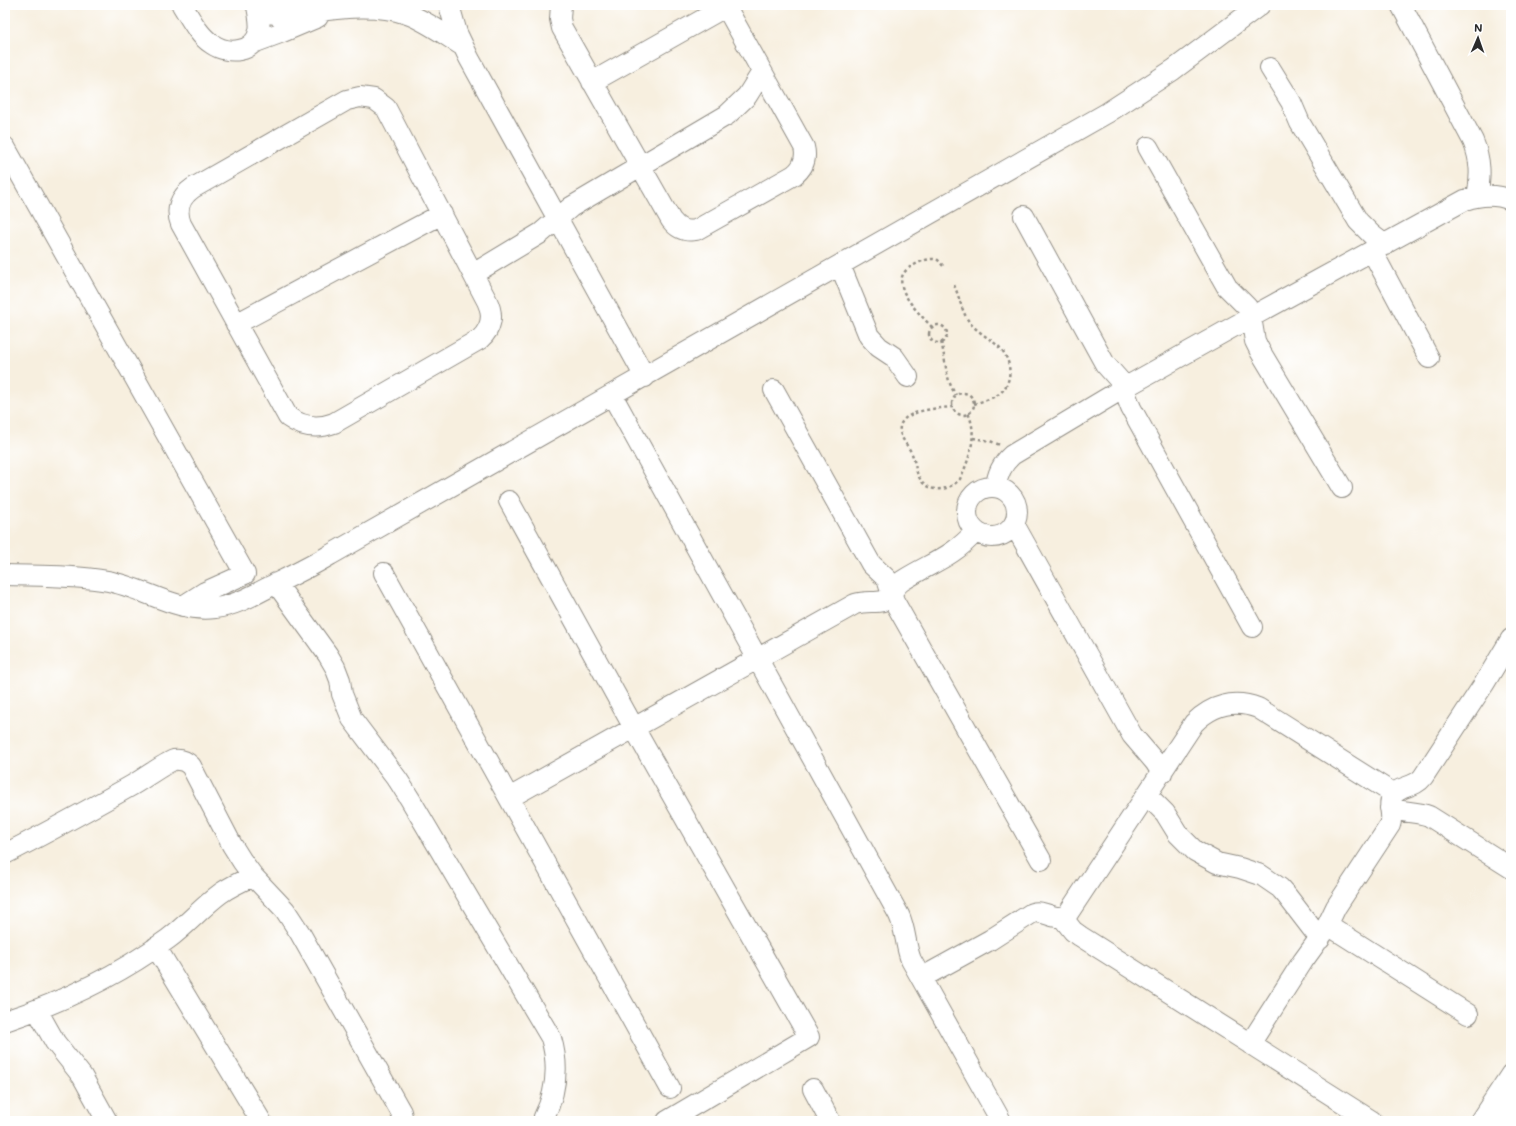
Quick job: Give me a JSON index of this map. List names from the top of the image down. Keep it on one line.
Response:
{"north":"top"}
